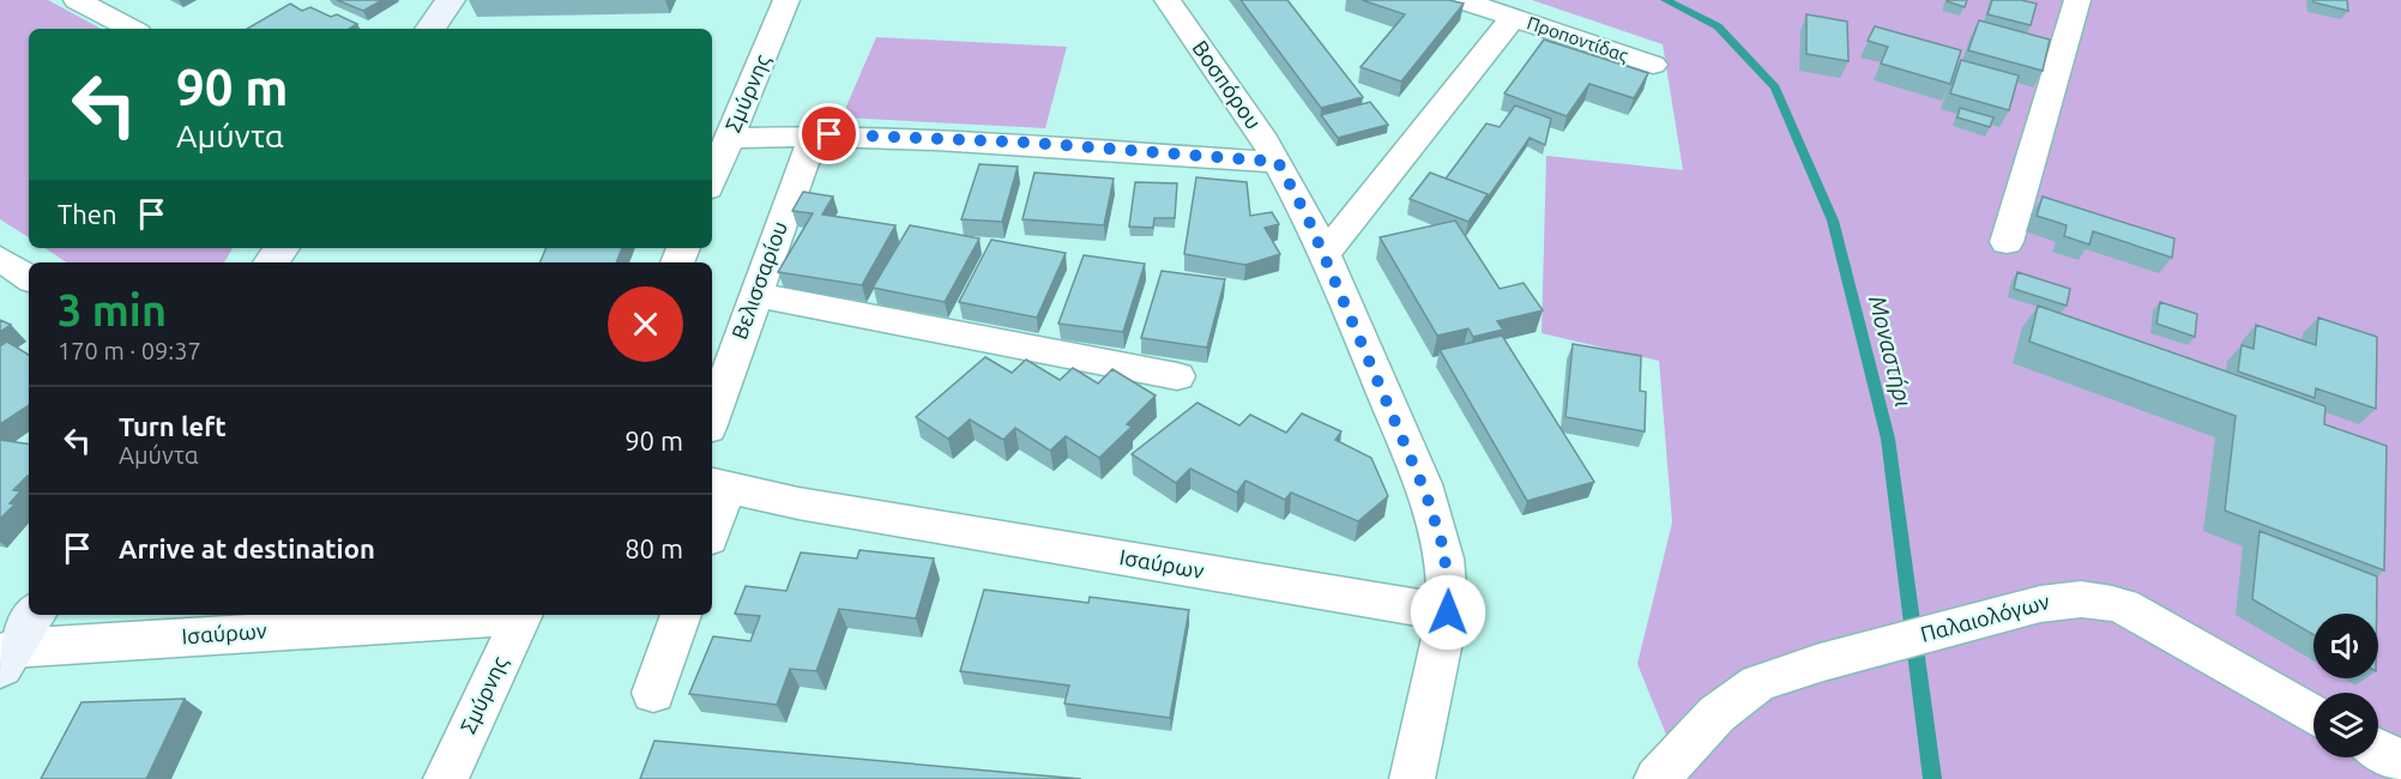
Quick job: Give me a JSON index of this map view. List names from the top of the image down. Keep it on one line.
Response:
{"streets":{"street":["Προποντίδας","Βοσπόρου","Σμύρνης","Βελισσαρίου","Ισαύρων","Παλαιολόγων"]},"crossings":[["Βοσπόρου","Ισαύρων"]],"water":["Μοναστήρι"],"page":{"turn":["90 m","Αμύντα"],"then":"Then","heading":["3 min","170 m · 09:37"],"list":[{"name":"Turn left","note":"Αμύντα","value":"90 m"},{"name":"Arrive at destination","value":"80 m"}]}}
